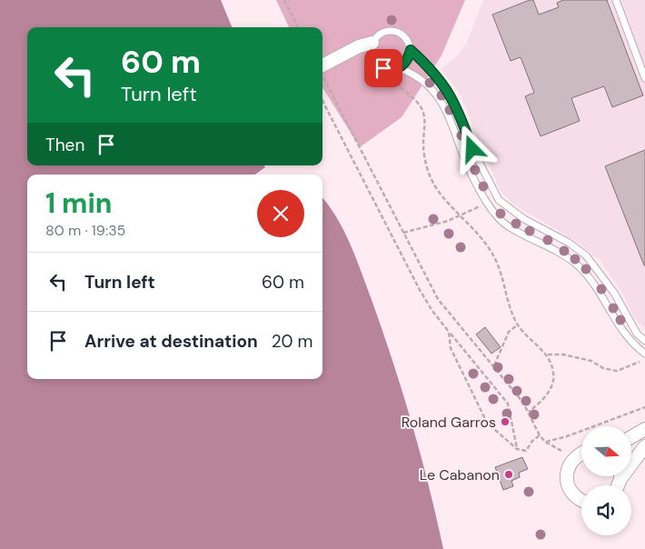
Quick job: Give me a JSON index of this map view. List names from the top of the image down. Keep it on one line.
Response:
{"places":["Roland Garros","Le Cabanon"],"north":"right","page":{"turn":["60 m","Turn left"],"then":"Then","heading":["1 min","80 m · 19:35"],"list":[{"name":"Turn left","value":"60 m"},{"name":"Arrive at destination","value":"20 m"}]}}
